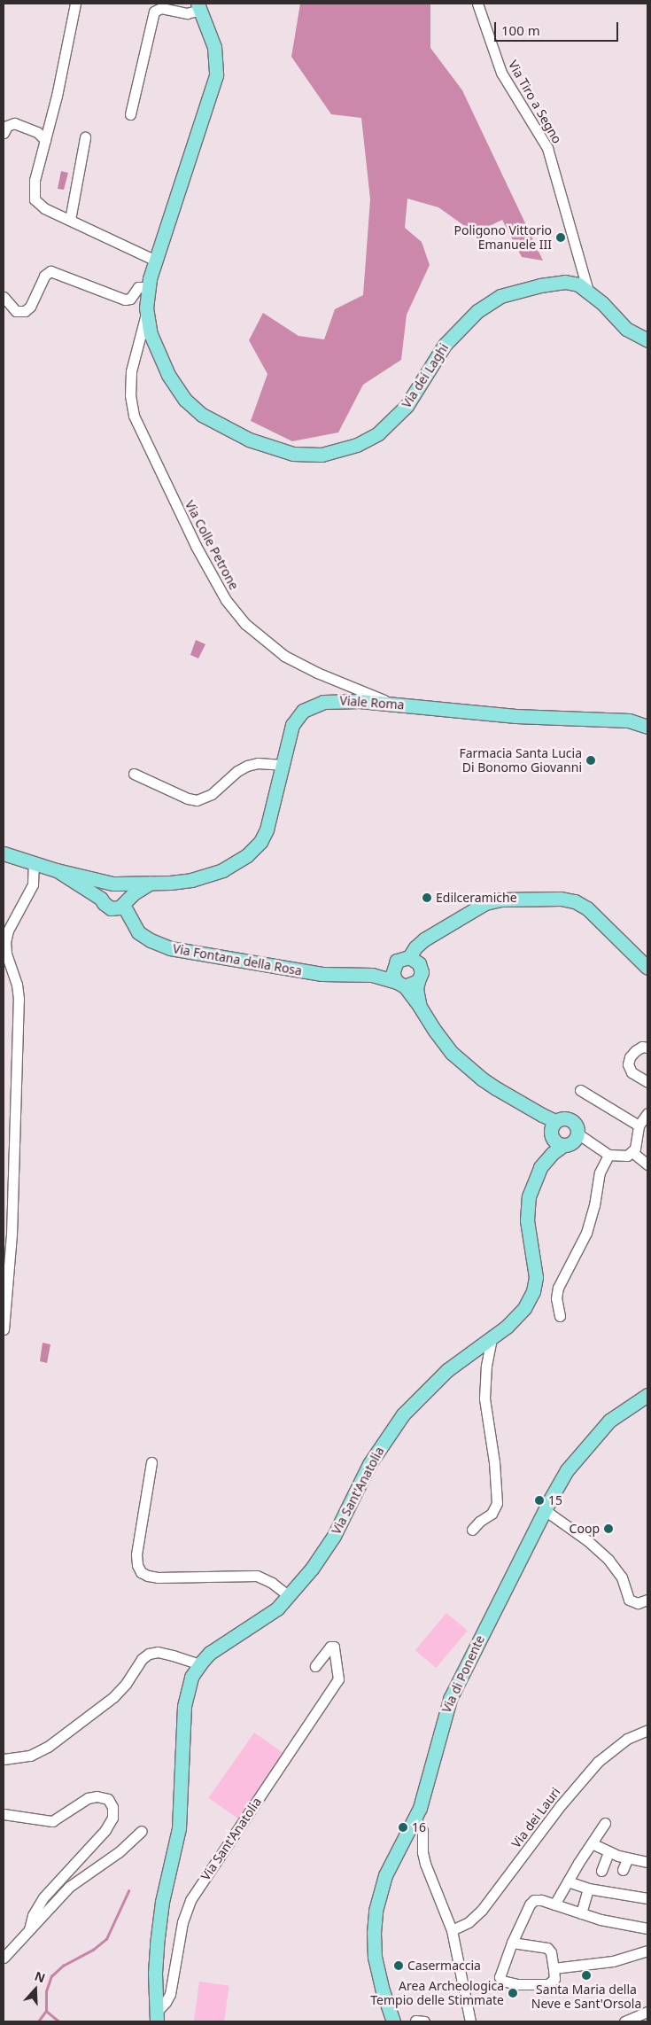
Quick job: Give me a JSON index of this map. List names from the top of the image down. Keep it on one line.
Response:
{"streets":{"main road":["Via dei Laghi","Viale Roma","Via Fontana della Rosa","Via Sant'Anatolia","Via di Ponente"],"street":["Via Tiro a Segno","Via Colle Petrone","Via dei Lauri"]},"crossings":[["Via Tiro a Segno","Via dei Laghi"],["Via dei Laghi","Via Colle Petrone"],["Via Colle Petrone","Viale Roma"],["Viale Roma","Via Fontana della Rosa"]],"places":["Poligono Vittorio Emanuele III","Farmacia Santa Lucia Di Bonomo Giovanni","Edilceramiche","15","Coop","16","Casermaccia","Santa Maria della Neve e Sant'Orsola","Area Archeologica Tempio delle Stimmate"],"scale_bar":"100 m","north":"top"}
